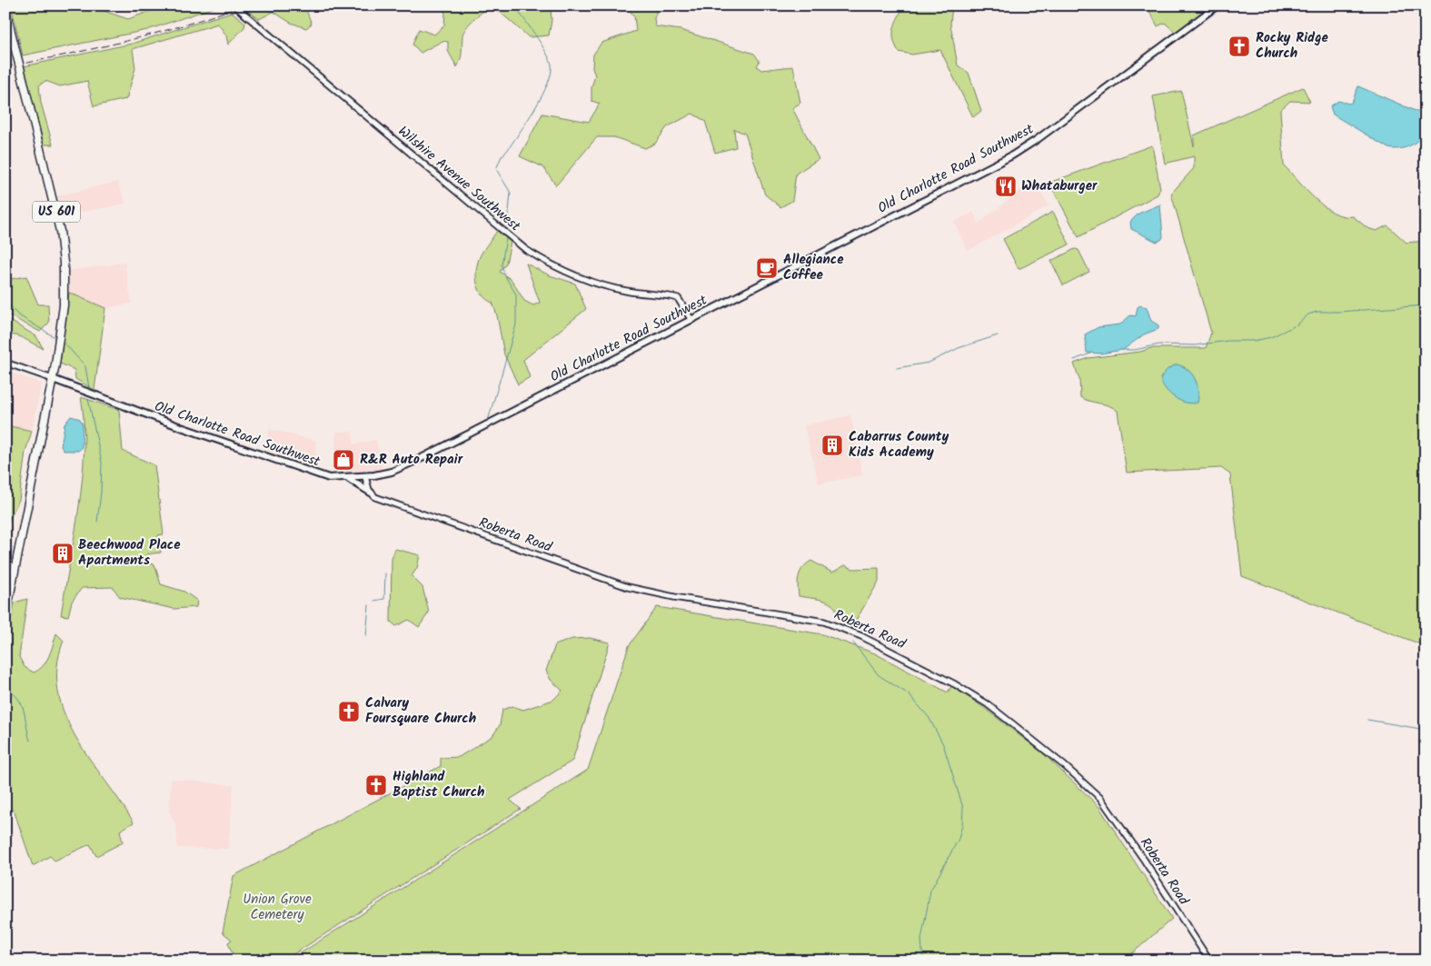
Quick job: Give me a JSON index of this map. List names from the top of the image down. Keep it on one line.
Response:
{"streets":{"highway":["US 601"],"main road":["Old Charlotte Road Southwest"],"street":["Wilshire Avenue Southwest","Roberta Road"]},"crossings":[["Old Charlotte Road Southwest","Wilshire Avenue Southwest"],["Old Charlotte Road Southwest","US 601"]],"parks":["Union Grove Cemetery"],"places":{"church":["Rocky Ridge Church","Calvary Foursquare Church","Highland Baptist Church"],"restaurant":["Whataburger"],"cafe":["Allegiance Coffee"],"building":["Cabarrus County Kids Academy","Beechwood Place Apartments"],"shop":["R&R Auto Repair"]}}
